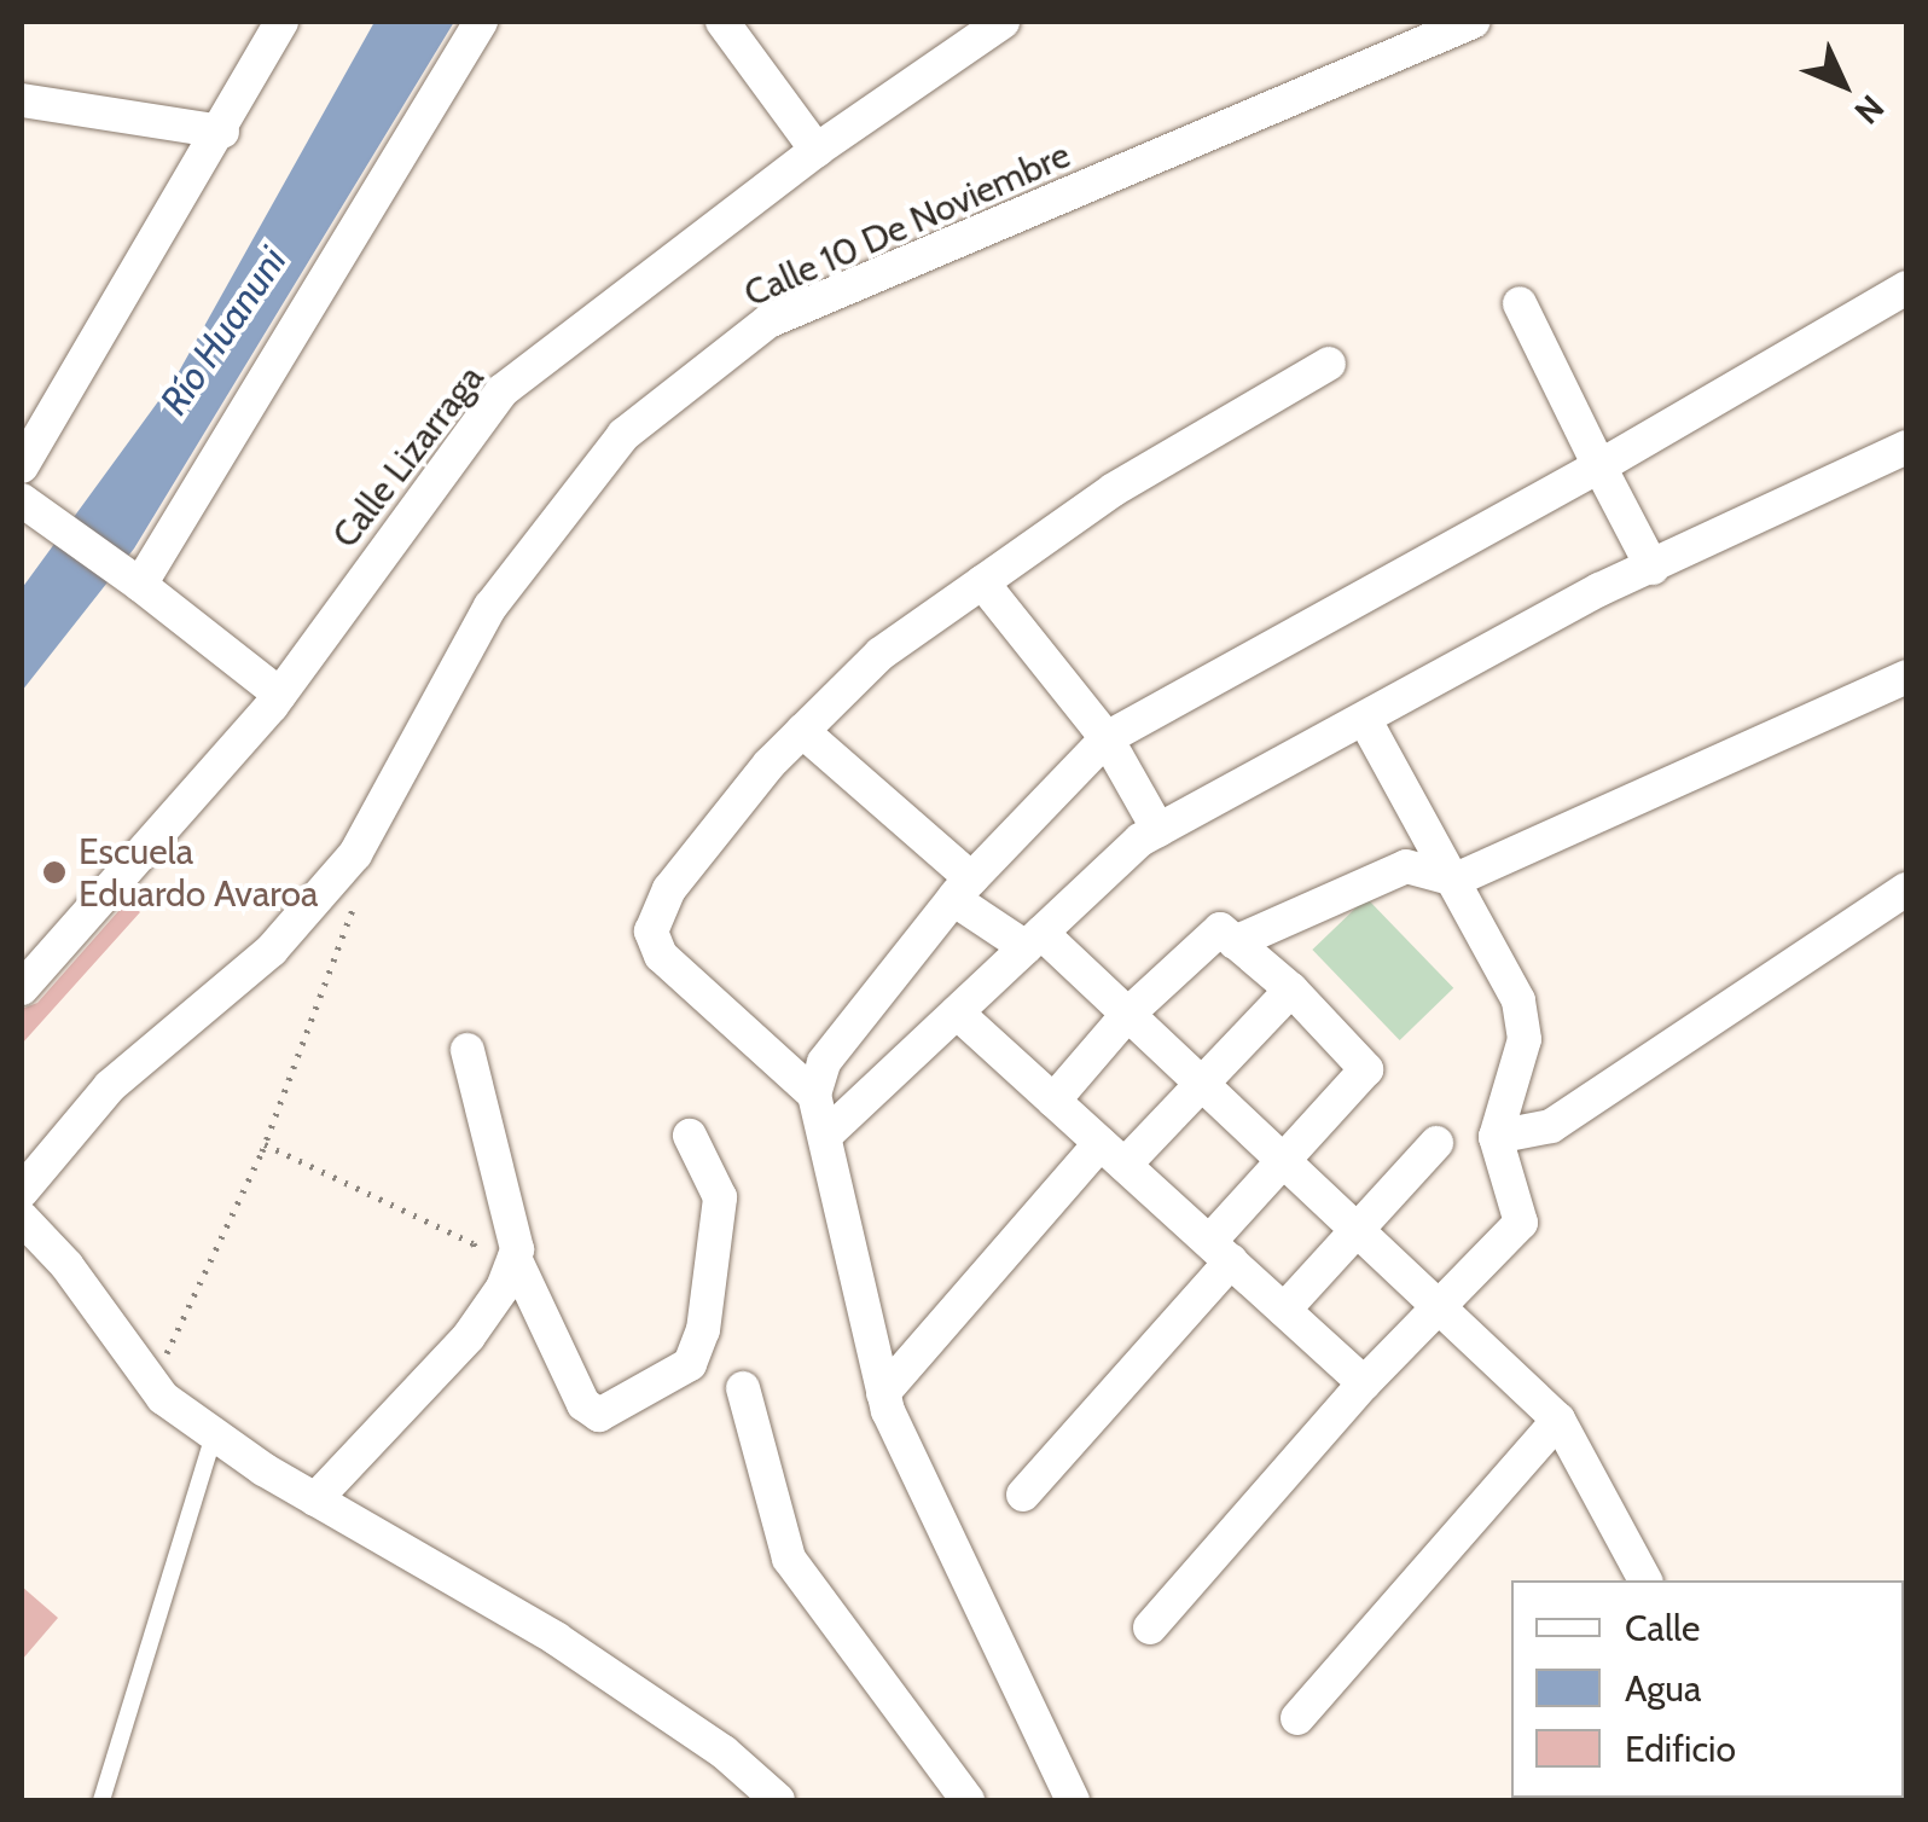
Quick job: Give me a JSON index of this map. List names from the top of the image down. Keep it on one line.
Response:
{"streets":{"street":["Calle 10 De Noviembre","Calle Lizarraga"]},"water":["Río Huanuni"],"places":["Escuela Eduardo Avaroa"],"legend":["Calle","Agua","Edificio"],"north":"bottom right"}
